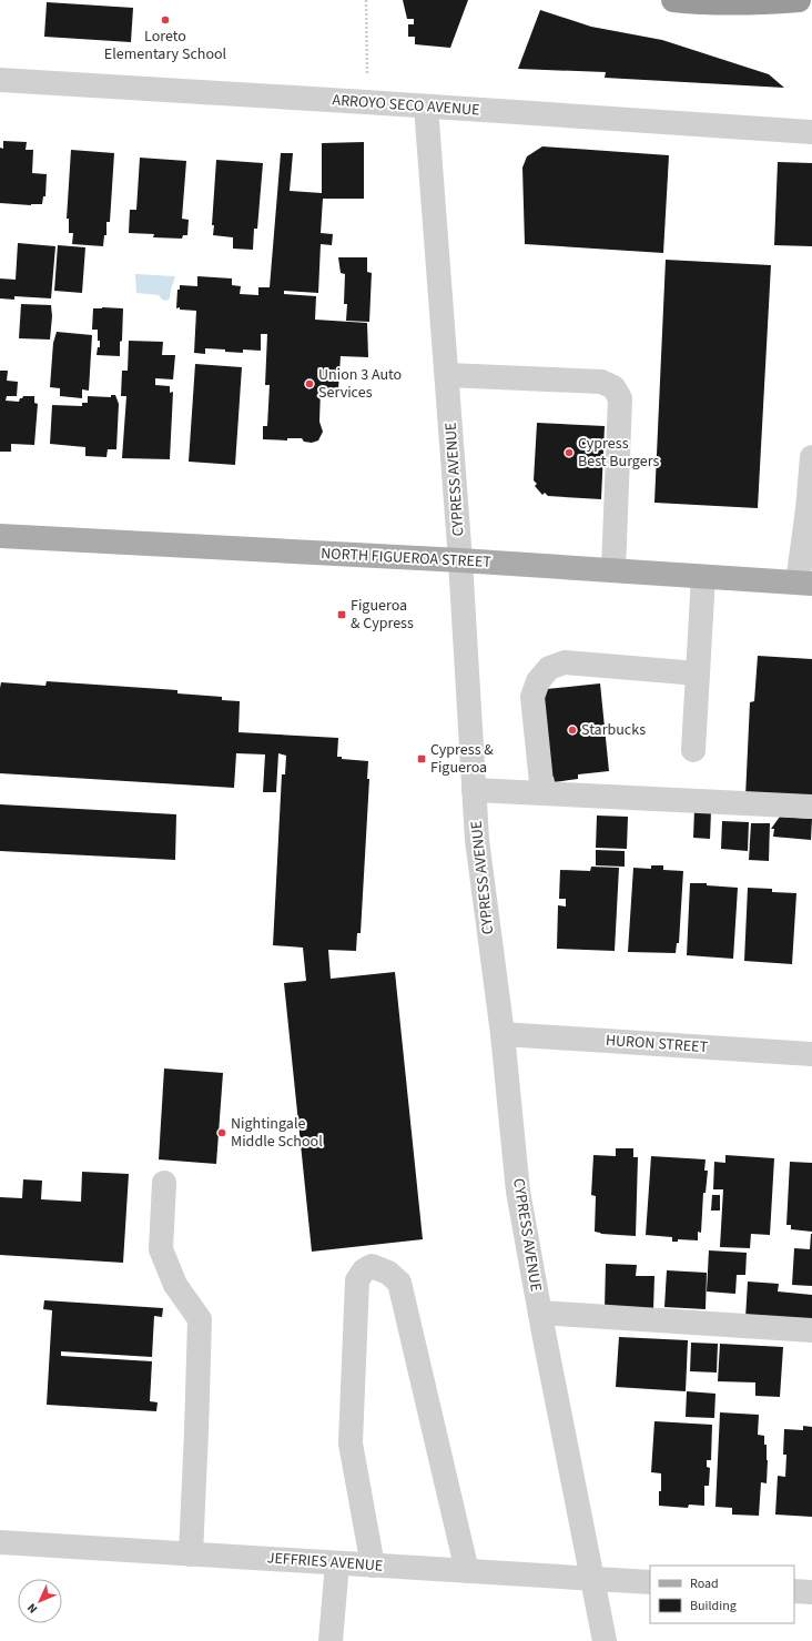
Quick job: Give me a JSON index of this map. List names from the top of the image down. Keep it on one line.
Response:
{"streets":{"main road":["NORTH FIGUEROA STREET"],"street":["ARROYO SECO AVENUE","CYPRESS AVENUE","HURON STREET","JEFFRIES AVENUE"]},"crossings":[["ARROYO SECO AVENUE","CYPRESS AVENUE"],["CYPRESS AVENUE","NORTH FIGUEROA STREET"],["CYPRESS AVENUE","HURON STREET"],["CYPRESS AVENUE","JEFFRIES AVENUE"]],"places":{"other":["Loreto Elementary School","Union 3 Auto Services","Cypress Best Burgers","Starbucks","Nightingale Middle School"],"transit":["Figueroa & Cypress","Cypress & Figueroa"]},"legend":["Road","Building"],"north":"bottom left"}
